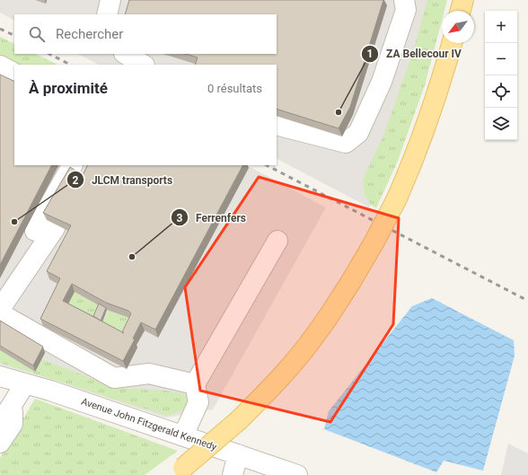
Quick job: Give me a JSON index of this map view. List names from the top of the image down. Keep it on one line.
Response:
{"streets":{"street":["Avenue John Fitzgerald Kennedy"]},"places":["ZA Bellecour IV","JLCM transports","Ferrenfers"],"north":"bottom left","page":{"map_buttons":["+","−"],"search":"Rechercher","heading":["À proximité","0 résultats"]}}
